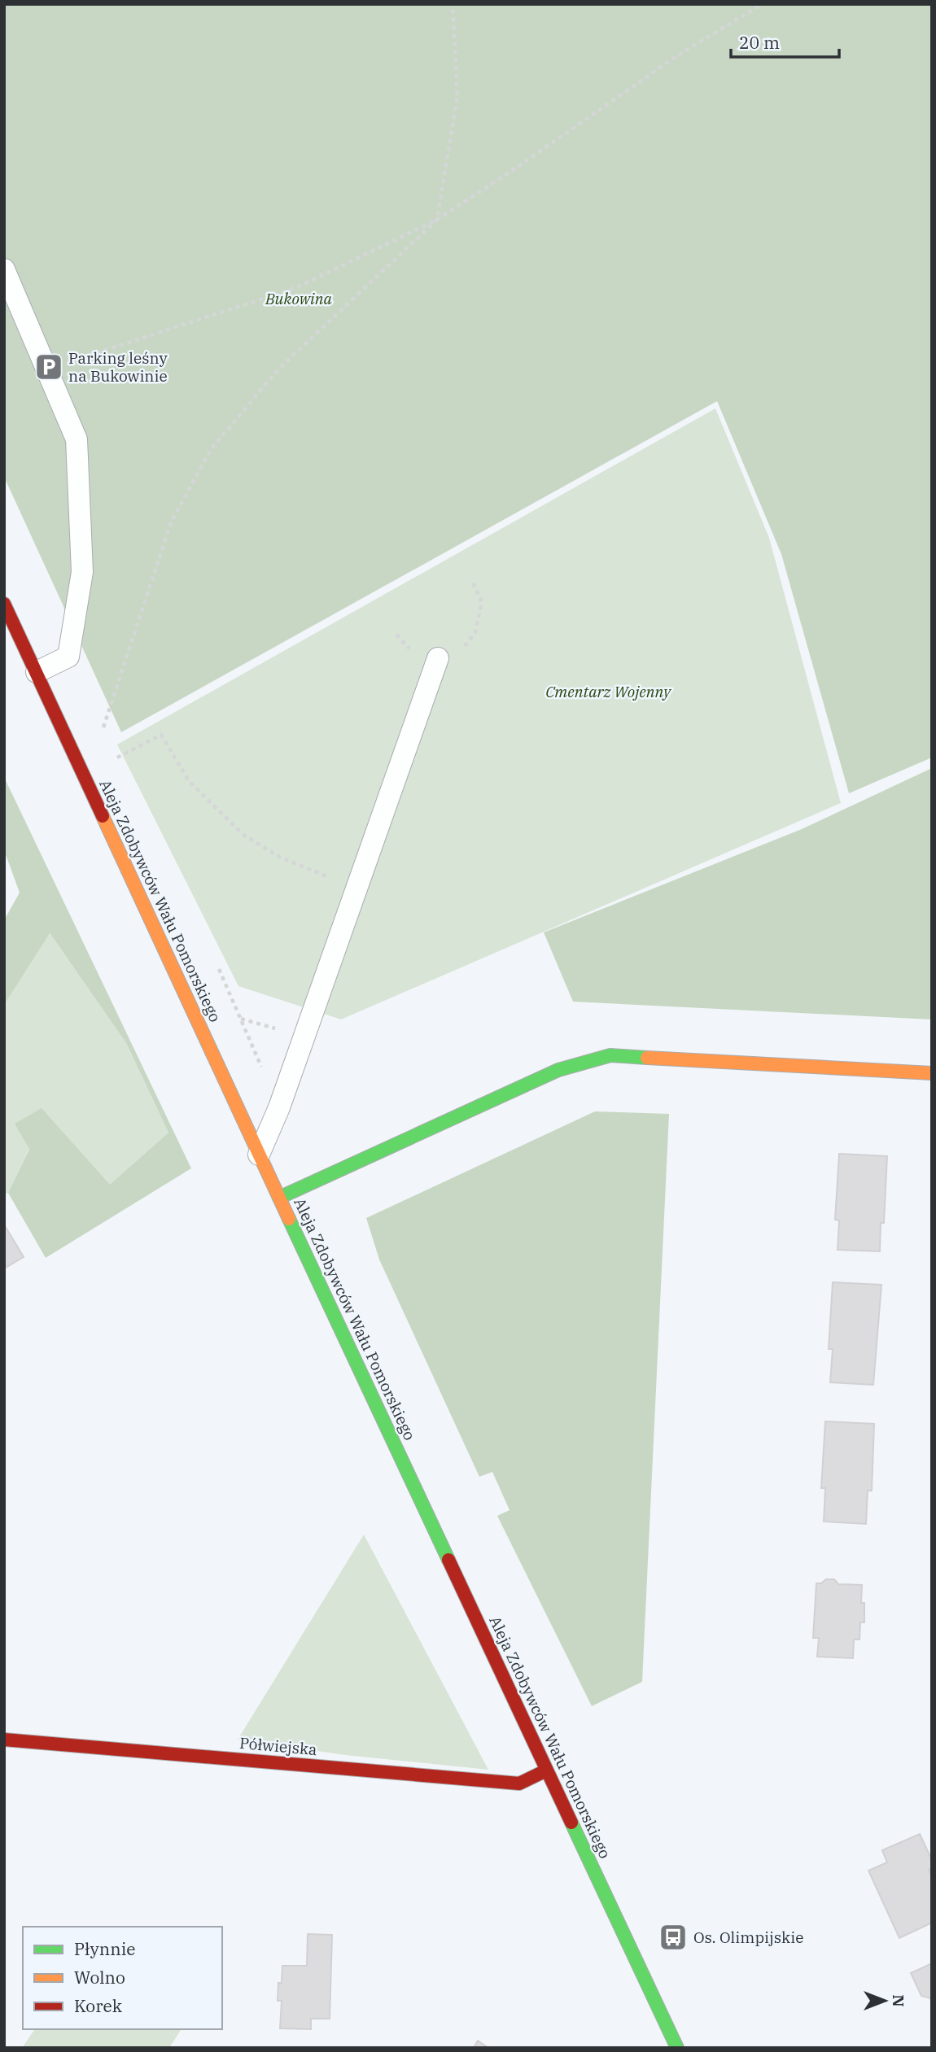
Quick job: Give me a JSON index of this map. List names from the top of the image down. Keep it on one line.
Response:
{"streets":{"main road":["Aleja Zdobywców Wału Pomorskiego","Półwiejska"]},"crossings":[["Aleja Zdobywców Wału Pomorskiego","Półwiejska"]],"parks":["Bukowina","Cmentarz Wojenny"],"places":{"parking":["Parking leśny na Bukowinie"],"bus stop":["Os. Olimpijskie"]},"legend":["Płynnie","Wolno","Korek"],"scale_bar":"20 m","north":"right"}
